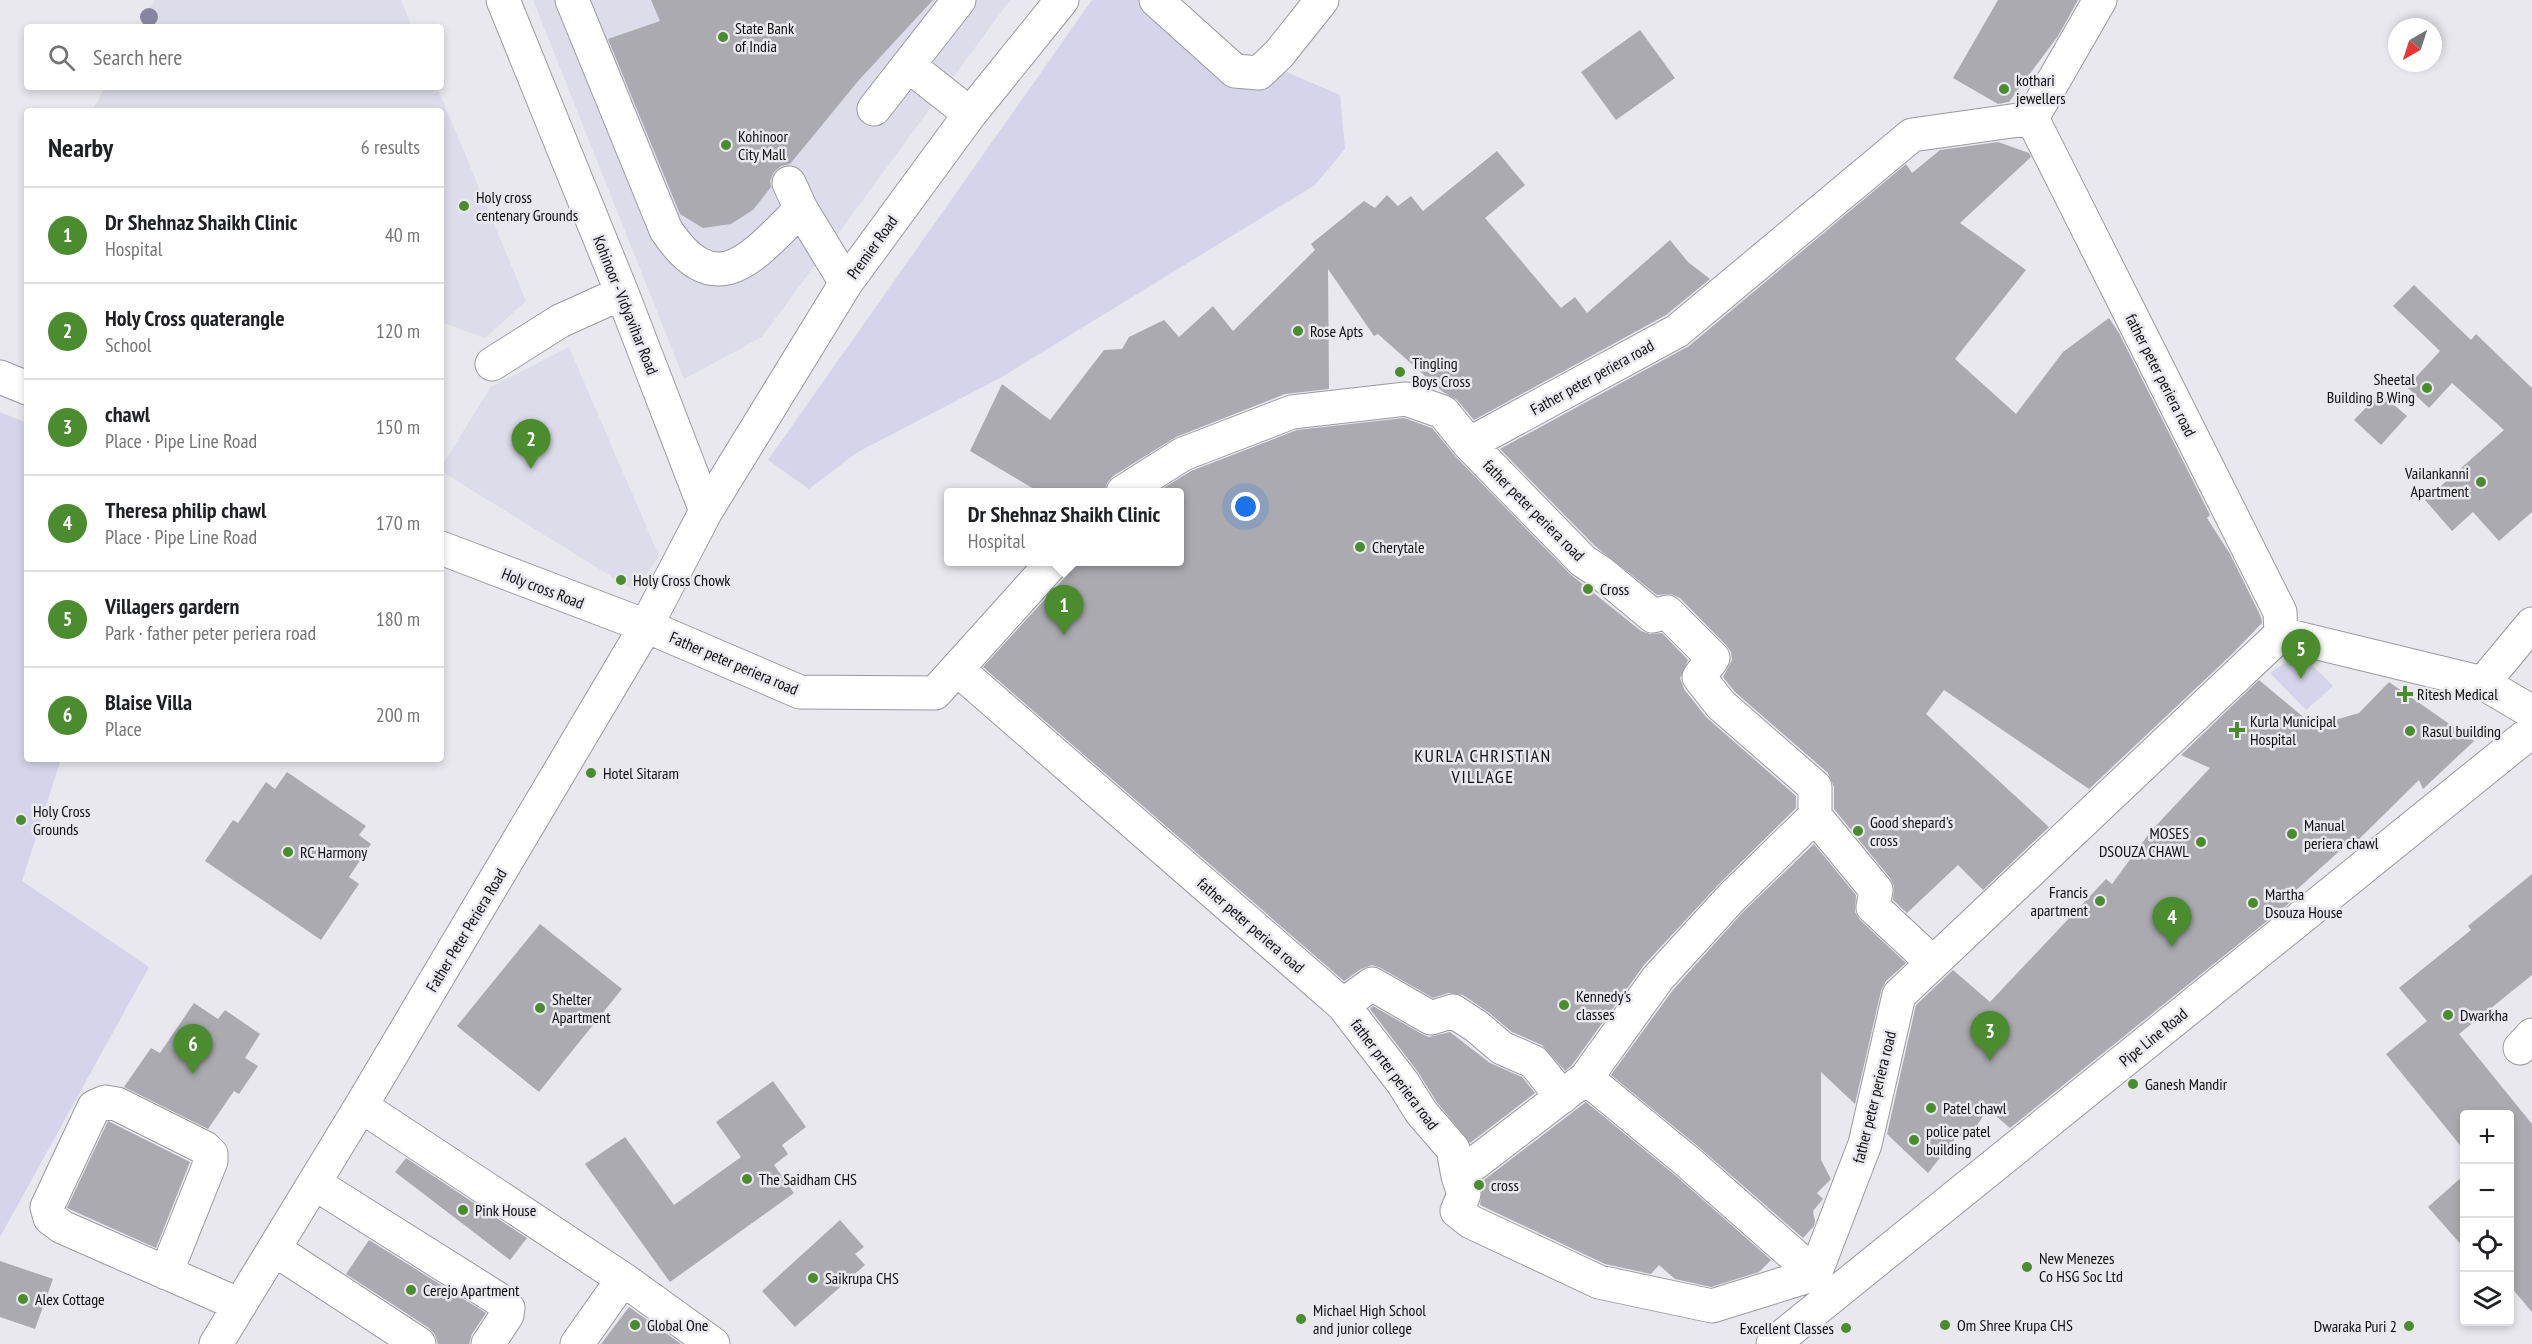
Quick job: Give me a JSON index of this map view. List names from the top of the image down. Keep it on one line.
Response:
{"streets":{"street":["Premier Road","Kohinoor - Vidyavihar Road","father peter periera road","Father peter periera road","Holy cross Road","Father Peter Periera Road","Pipe Line Road","father prter periera road"]},"crossings":[["Premier Road","Kohinoor - Vidyavihar Road"],["Premier Road","Father Peter Periera Road"],["Kohinoor - Vidyavihar Road","Father Peter Periera Road"],["father peter periera road","Father peter periera road"],["father peter periera road","father prter periera road"],["Father peter periera road","Holy cross Road"],["Father peter periera road","Father Peter Periera Road"],["Holy cross Road","Father Peter Periera Road"]],"districts":["KURLA CHRISTIAN VILLAGE"],"places":{"other":["State Bank of India","kothari jewellers","Kohinoor City Mall","Holy cross centenary Grounds","Rose Apts","Tingling Boys Cross","Sheetal Building B Wing","Vailankanni Apartment","Cherytale","Holy Cross Chowk","Cross","Rasul building","Hotel Sitaram","Holy Cross Grounds","Good shepard's cross","Manual periera chawl","MOSES DSOUZA CHAWL","RC Harmony","Francis apartment","Martha Dsouza House","Kennedy's classes","Shelter Apartment","Dwarkha","Ganesh Mandir","Patel chawl","police patel building","The Saidham CHS","cross","Pink House","New Menezes Co HSG Soc Ltd","Saikrupa CHS","Cerejo Apartment","Alex Cottage","Michael High School and junior college","Global One","Om Shree Krupa CHS","Dwaraka Puri 2","Excellent Classes"],"health":["Ritesh Medical","Kurla Municipal Hospital"]},"north":"bottom left","page":{"search":"Search here","heading":["Nearby","6 results"],"list":[{"mark":"1","name":"Dr Shehnaz Shaikh Clinic","note":"Hospital","value":"40 m"},{"mark":"2","name":"Holy Cross quaterangle","note":"School","value":"120 m"},{"mark":"3","name":"chawl","note":"Place · Pipe Line Road","value":"150 m"},{"mark":"4","name":"Theresa philip chawl","note":"Place · Pipe Line Road","value":"170 m"},{"mark":"5","name":"Villagers gardern","note":"Park · father peter periera road","value":"180 m"},{"mark":"6","name":"Blaise Villa","note":"Place","value":"200 m"}],"pins":["2","1","5","4","3","6"],"popup":["Dr Shehnaz Shaikh Clinic","Hospital"],"map_buttons":["+","−"]}}
